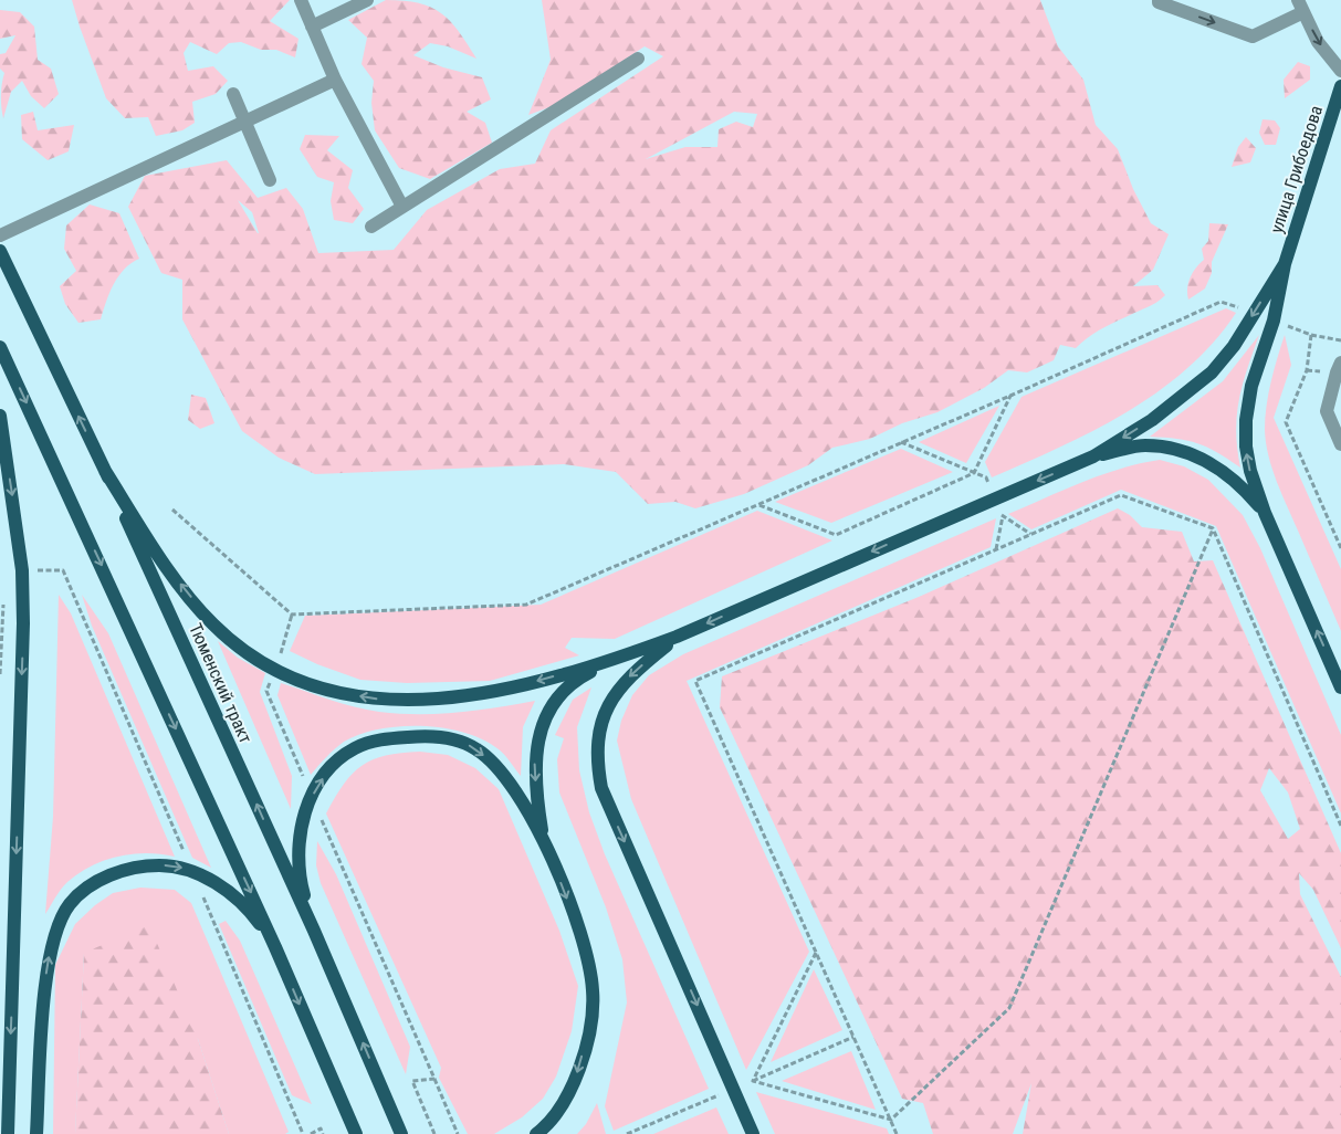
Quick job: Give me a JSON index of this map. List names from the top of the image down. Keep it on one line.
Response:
{"streets":{"main road":["улица Грибоедова","Тюменский тракт"]}}
